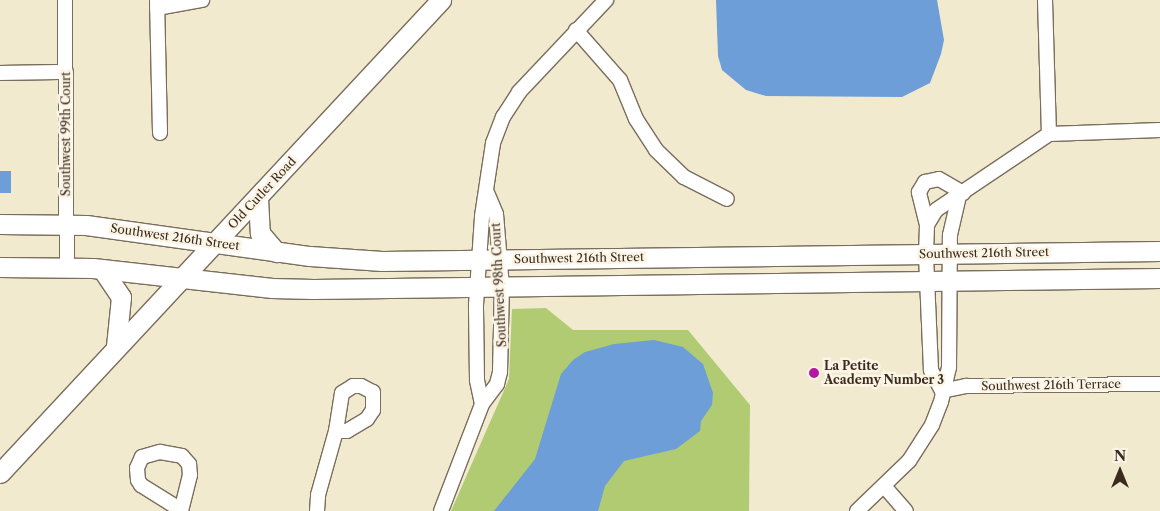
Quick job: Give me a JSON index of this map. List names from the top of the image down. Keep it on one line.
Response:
{"streets":{"street":["Southwest 99th Court","Old Cutler Road","Southwest 216th Street","Southwest 98th Court","Southwest 216th Terrace"]},"crossings":[["Southwest 99th Court","Southwest 216th Street"],["Old Cutler Road","Southwest 216th Street"],["Southwest 216th Street","Southwest 98th Court"]],"places":["La Petite Academy Number 3"],"north":"top"}
